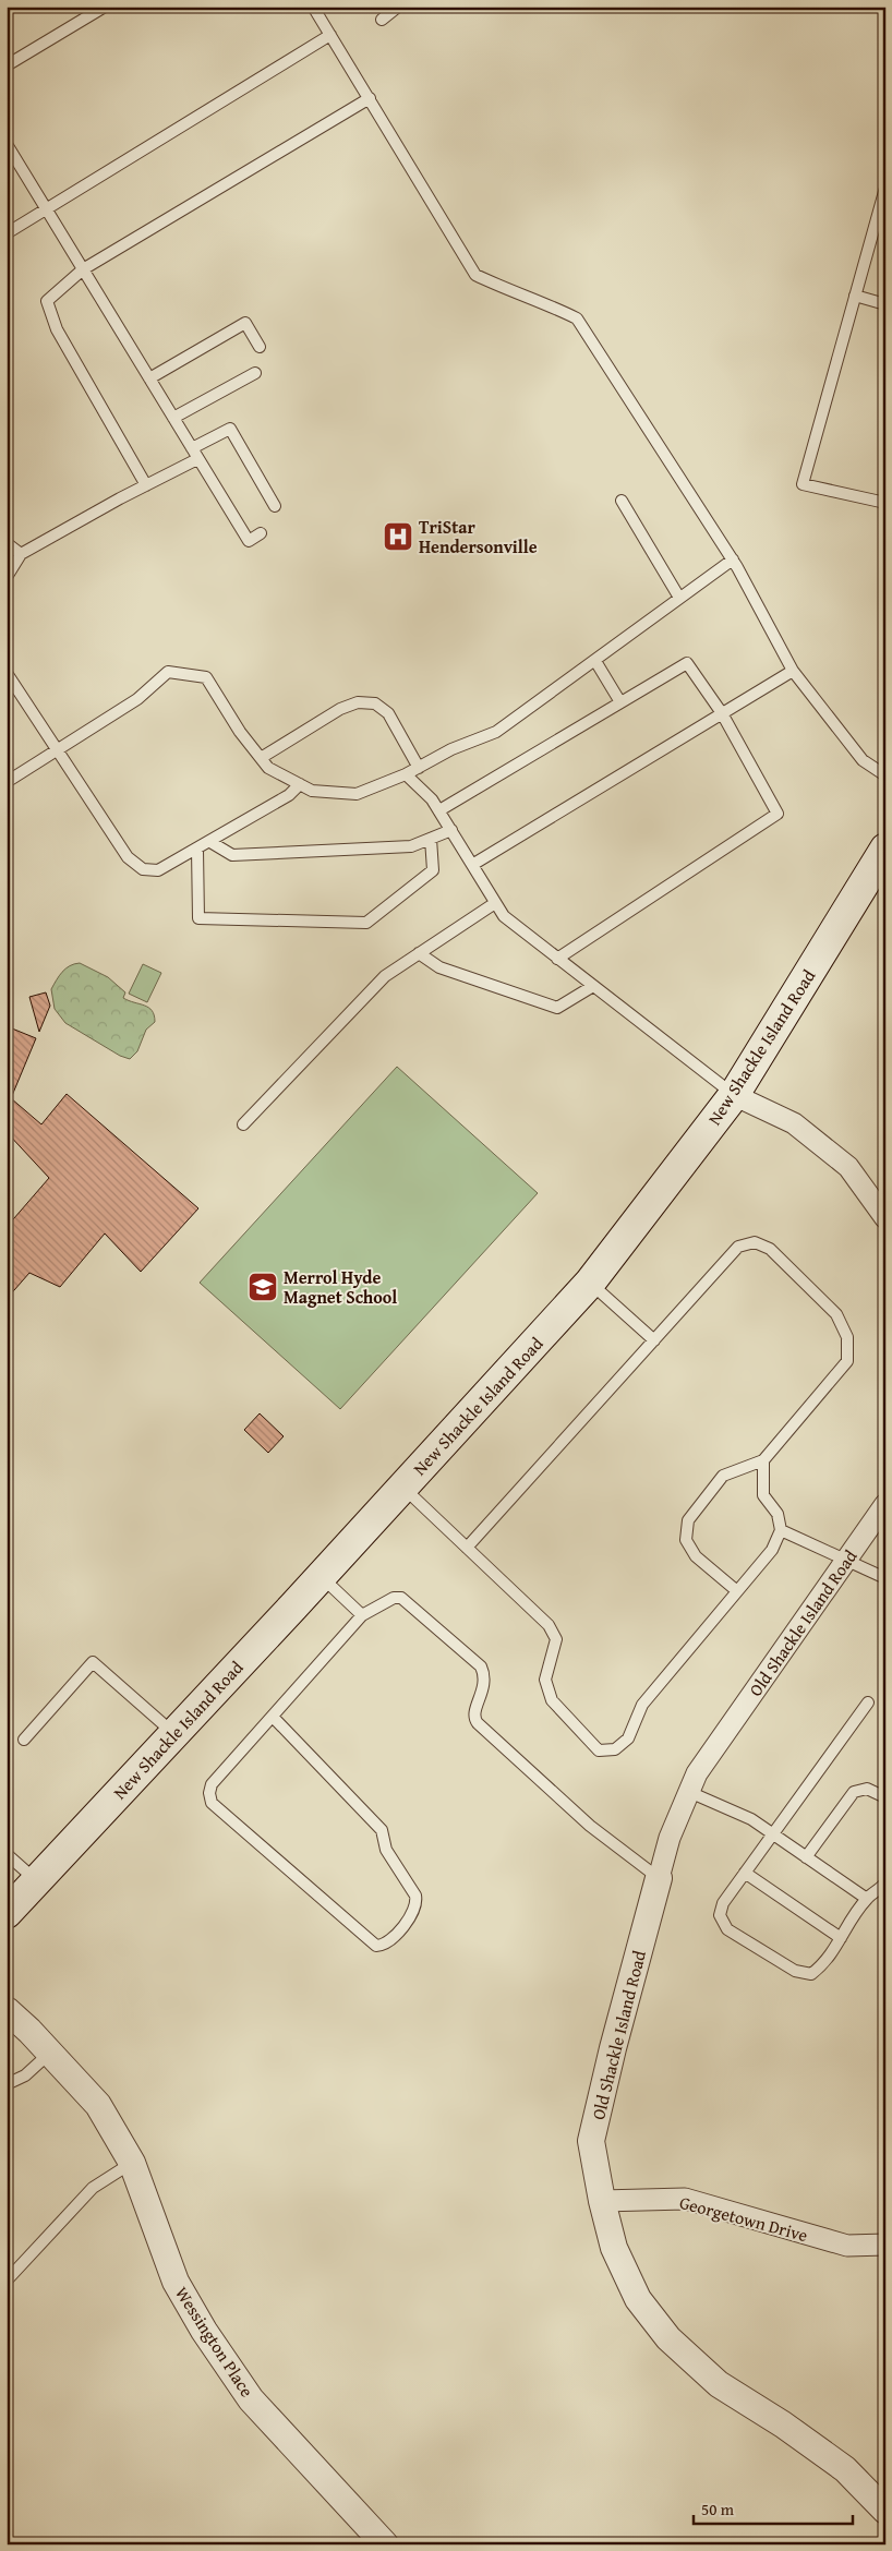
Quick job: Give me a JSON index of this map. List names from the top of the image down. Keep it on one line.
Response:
{"streets":{"main road":["New Shackle Island Road"],"street":["Old Shackle Island Road","Georgetown Drive","Wessington Place"]},"crossings":[["Old Shackle Island Road","Georgetown Drive"]],"places":{"hospital":["TriStar Hendersonville"],"school or university":["Merrol Hyde Magnet School"]},"scale_bar":"50 m"}
